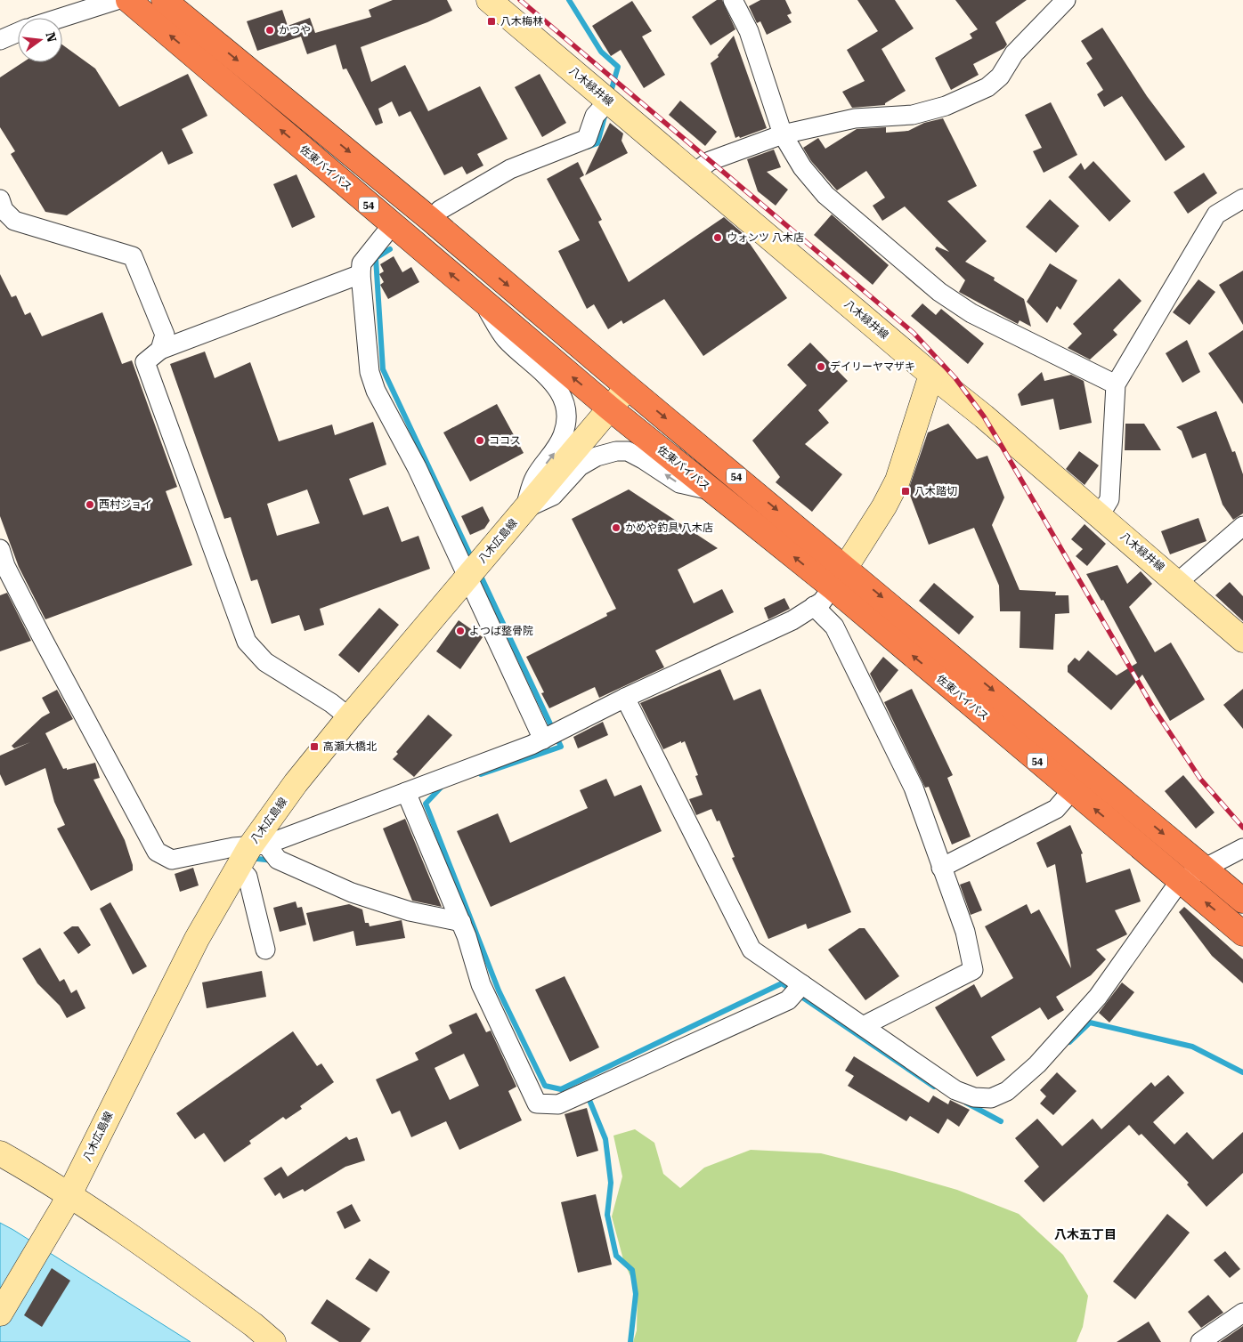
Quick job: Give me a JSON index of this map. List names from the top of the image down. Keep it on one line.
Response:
{"streets":{"highway":["佐東バイパス","54"],"main road":["八木緑井線","八木広島線"]},"crossings":[["佐東バイパス","八木広島線"],["54","八木広島線"]],"districts":["八木五丁目"],"places":{"transit":["八木梅林","八木踏切","高瀬大橋北"],"other":["かつや","ウォンツ 八木店","デイリーヤマザキ","ココス","西村ジョイ","かめや釣具 八木店","よつば整骨院"]},"north":"right"}
